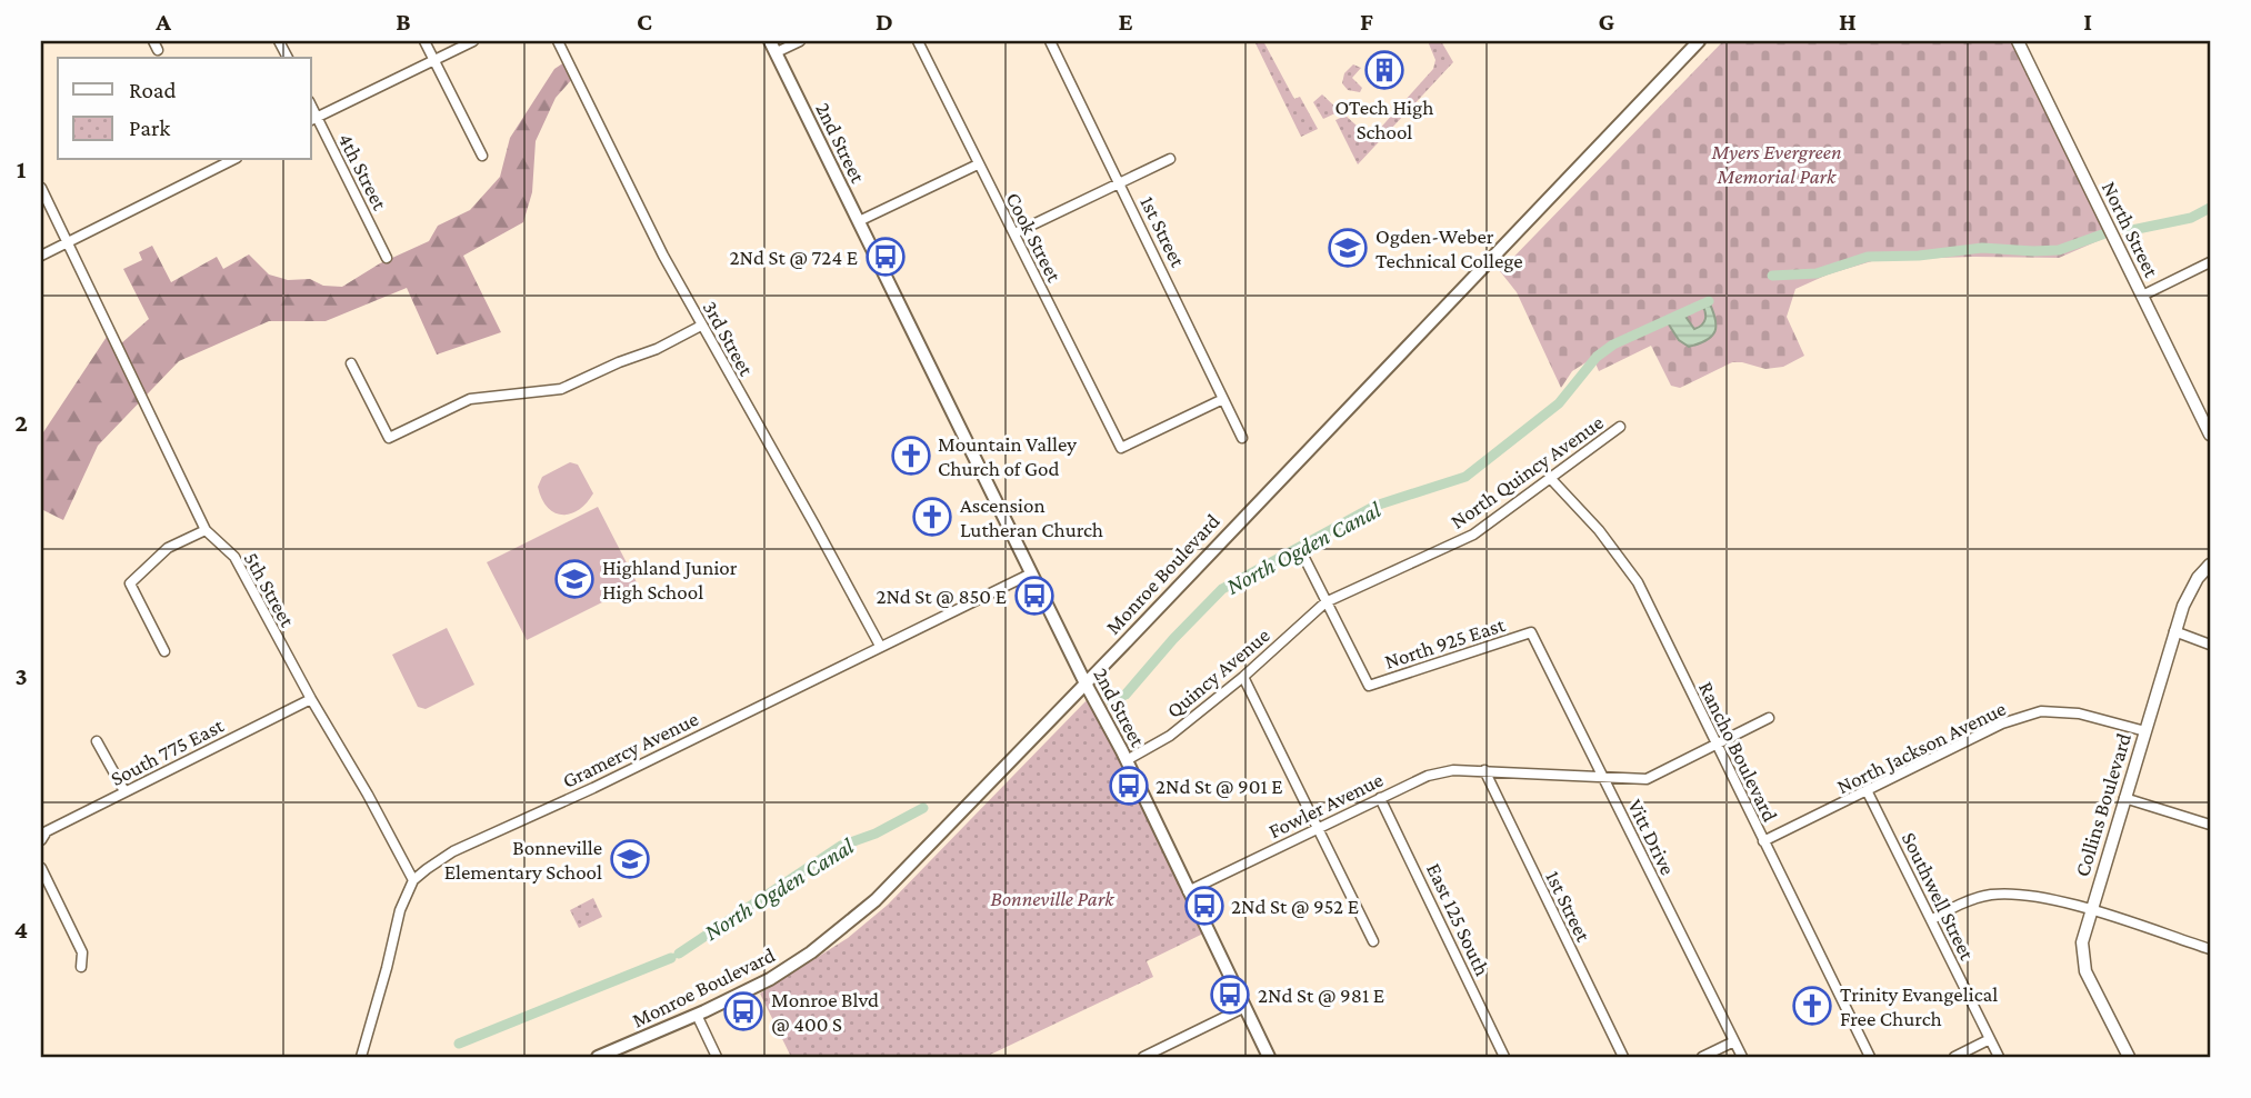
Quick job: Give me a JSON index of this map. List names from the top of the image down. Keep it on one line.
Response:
{"streets":{"main road":["2nd Street","Monroe Boulevard"],"street":["4th Street","North Street","1st Street","Cook Street","3rd Street","North Quincy Avenue","5th Street","North 925 East","Quincy Avenue","North Jackson Avenue","Gramercy Avenue","South 775 East","Rancho Boulevard","Fowler Avenue","Collins Boulevard","Vitt Drive","Southwell Street","East 125 South"]},"crossings":[["2nd Street","Monroe Boulevard"],["2nd Street","Quincy Avenue"],["2nd Street","Gramercy Avenue"],["2nd Street","Fowler Avenue"],["1st Street","Cook Street"],["1st Street","Fowler Avenue"],["3rd Street","Gramercy Avenue"],["North Quincy Avenue","North 925 East"],["North Quincy Avenue","Quincy Avenue"],["North Quincy Avenue","Rancho Boulevard"],["5th Street","Gramercy Avenue"],["5th Street","South 775 East"],["North 925 East","Quincy Avenue"],["North 925 East","Vitt Drive"],["North Jackson Avenue","Rancho Boulevard"],["North Jackson Avenue","Collins Boulevard"],["North Jackson Avenue","Southwell Street"],["Rancho Boulevard","Fowler Avenue"],["Fowler Avenue","Vitt Drive"],["Fowler Avenue","East 125 South"]],"water":["North Ogden Canal"],"parks":["Myers Evergreen Memorial Park","Bonneville Park"],"places":{"building":["OTech High School"],"school or university":["Ogden-Weber Technical College","Highland Junior High School","Bonneville Elementary School"],"bus stop":["2Nd St @ 724 E","2Nd St @ 850 E","2Nd St @ 901 E","2Nd St @ 952 E","2Nd St @ 981 E","Monroe Blvd @ 400 S"],"church":["Mountain Valley Church of God","Ascension Lutheran Church","Trinity Evangelical Free Church"]},"legend":["Road","Park"],"grid":{"columns":["A","B","C","D","E","F","G","H","I"],"rows":["1","2","3","4"]}}
